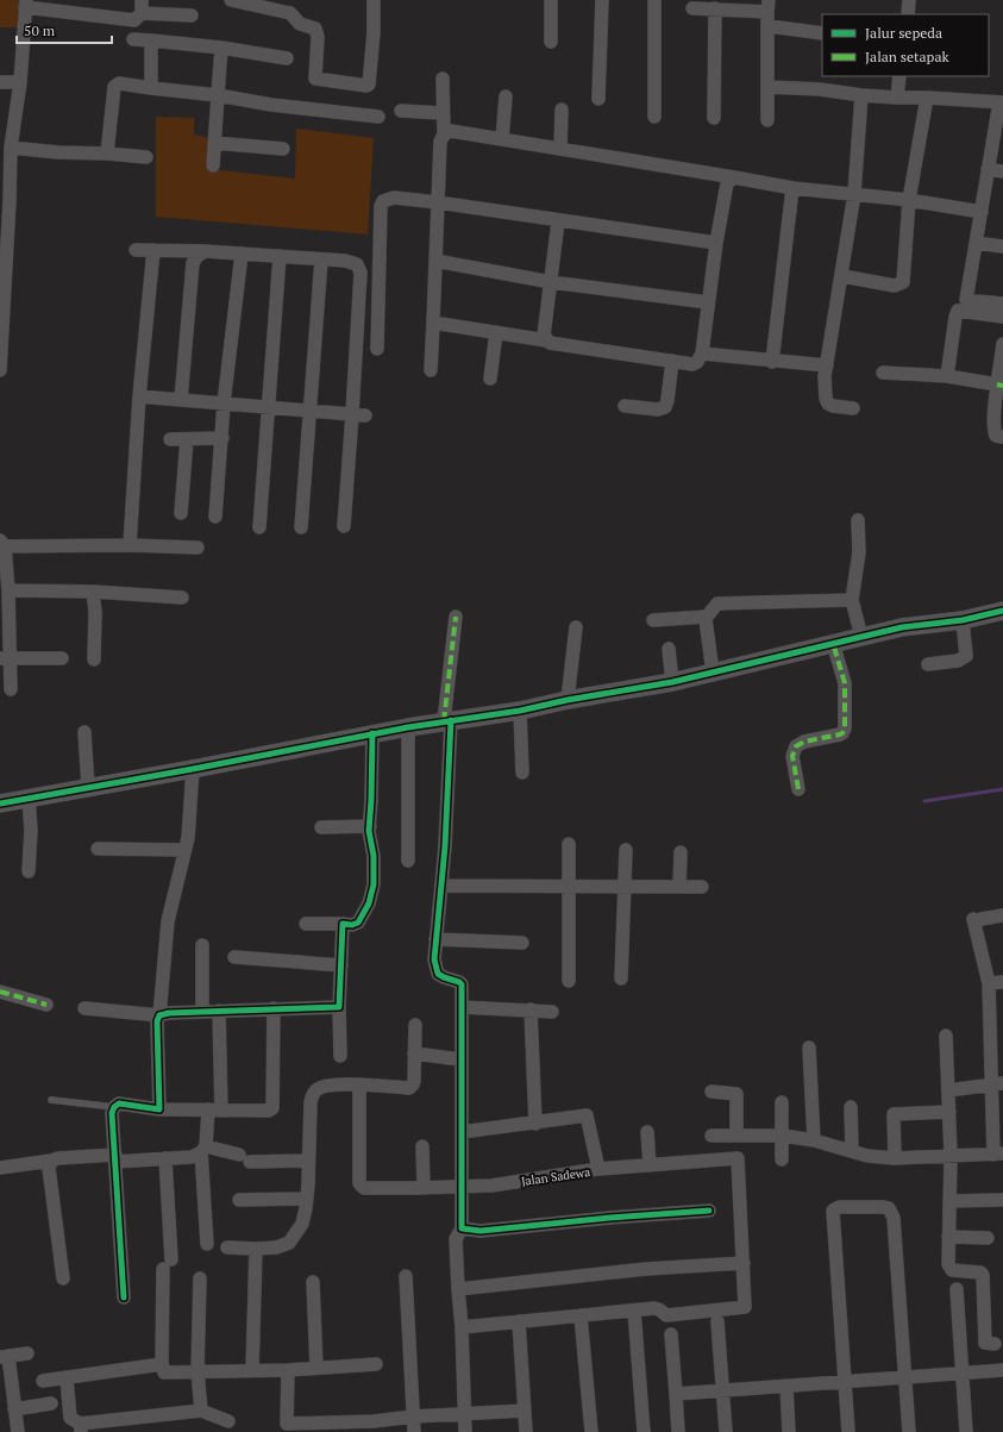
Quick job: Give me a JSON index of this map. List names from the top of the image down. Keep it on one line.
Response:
{"streets":{"street":["Jalan Sadewa"]},"legend":["Jalur sepeda","Jalan setapak"],"scale_bar":"50 m"}
